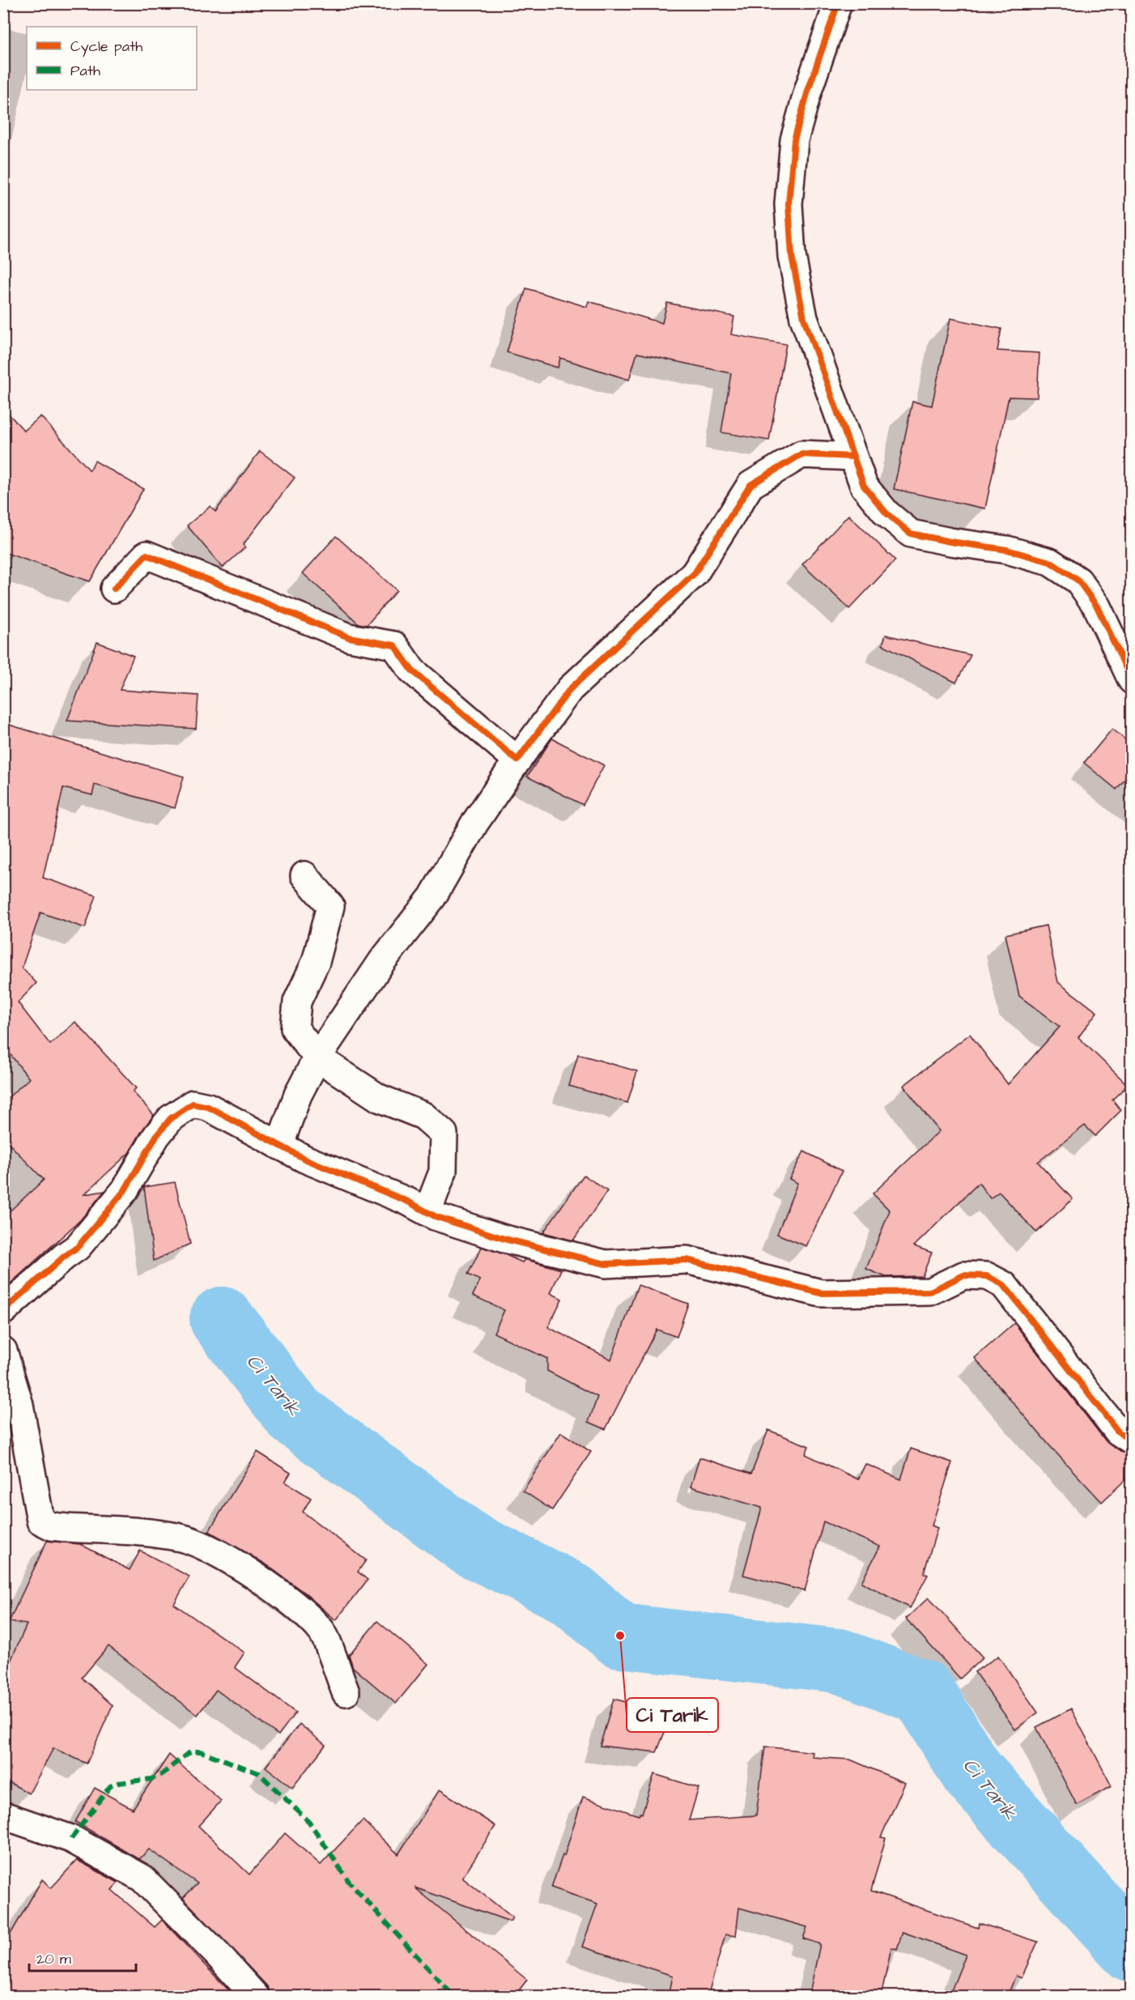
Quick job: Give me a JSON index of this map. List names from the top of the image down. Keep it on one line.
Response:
{"water":["Ci Tarik"],"places":["Ci Tarik"],"legend":["Cycle path","Path"],"scale_bar":"20 m"}
